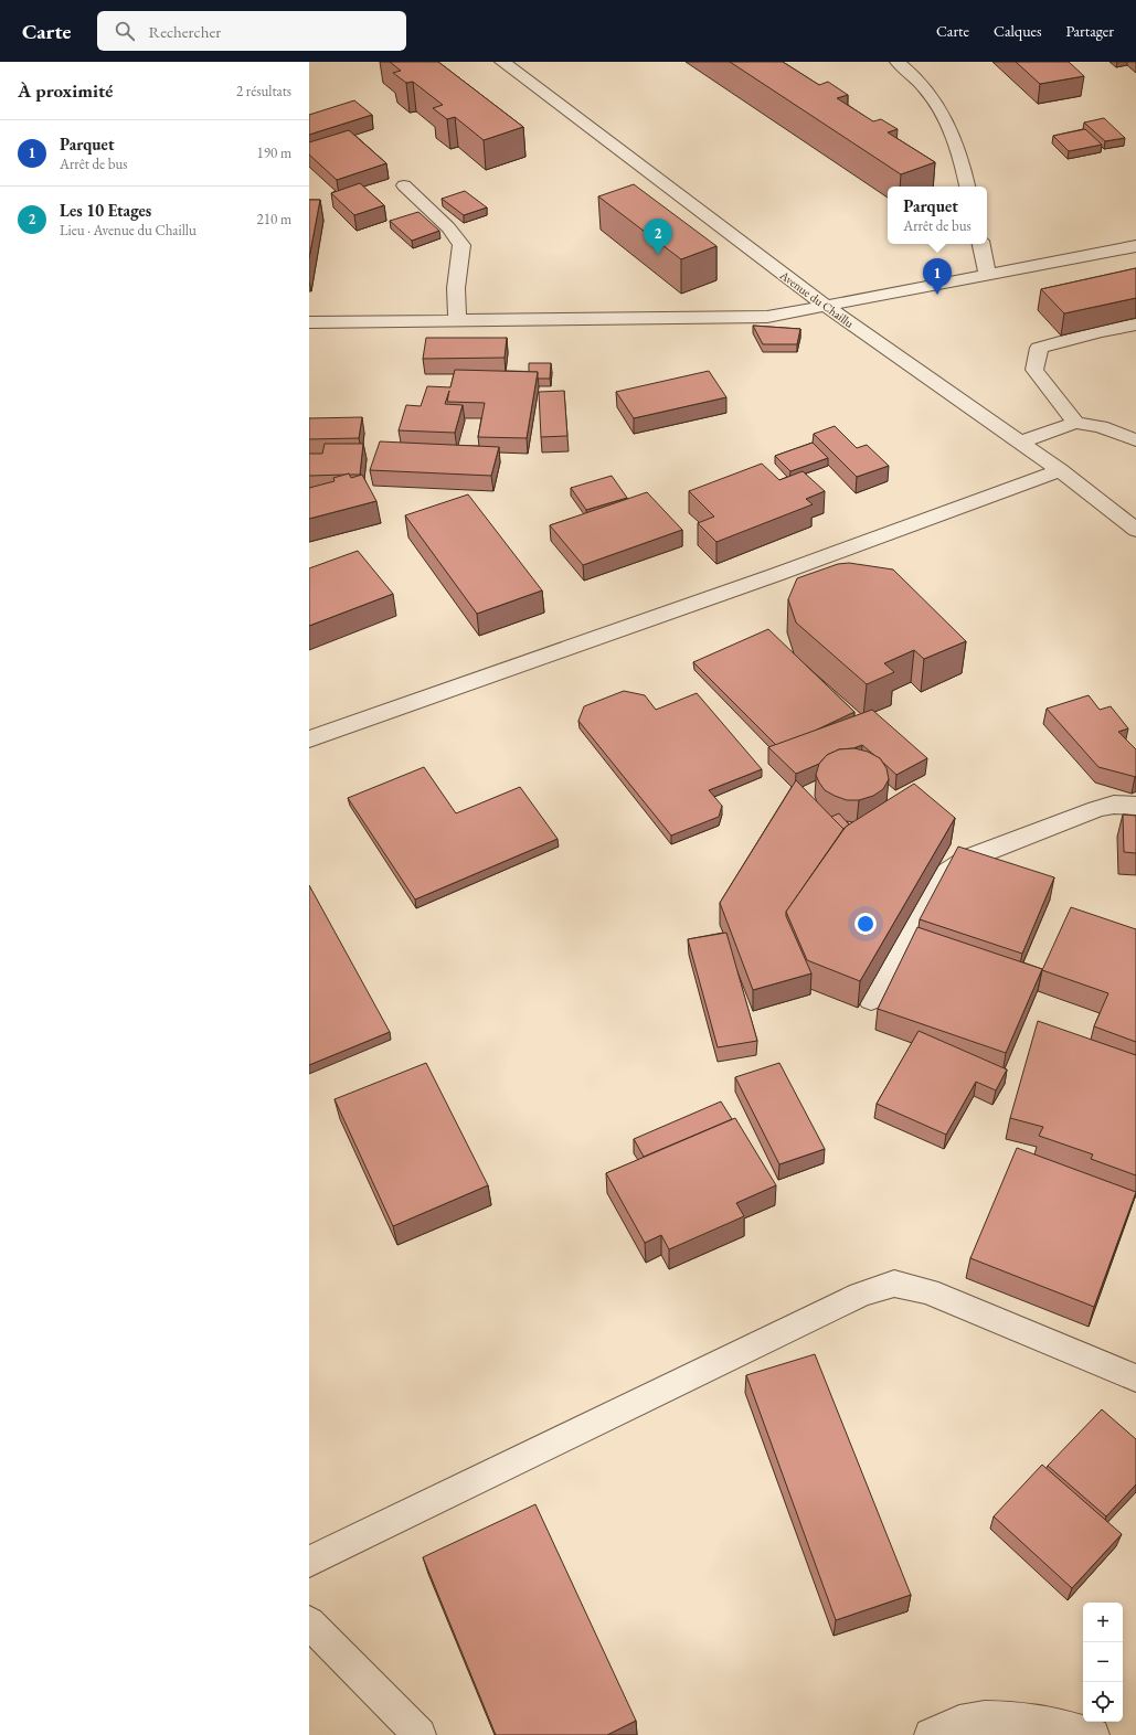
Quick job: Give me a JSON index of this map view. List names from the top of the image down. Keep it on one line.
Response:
{"streets":{"street":["Avenue du Chaillu"]},"page":{"header":"Carte","search":"Rechercher","nav":["Carte","Calques","Partager"],"heading":["À proximité","2 résultats"],"list":[{"mark":"1","name":"Parquet","note":"Arrêt de bus","value":"190 m"},{"mark":"2","name":"Les 10 Etages","note":"Lieu · Avenue du Chaillu","value":"210 m"}],"popup":["Parquet","Arrêt de bus"],"pins":["2","1"],"map_buttons":["+","−"]}}
